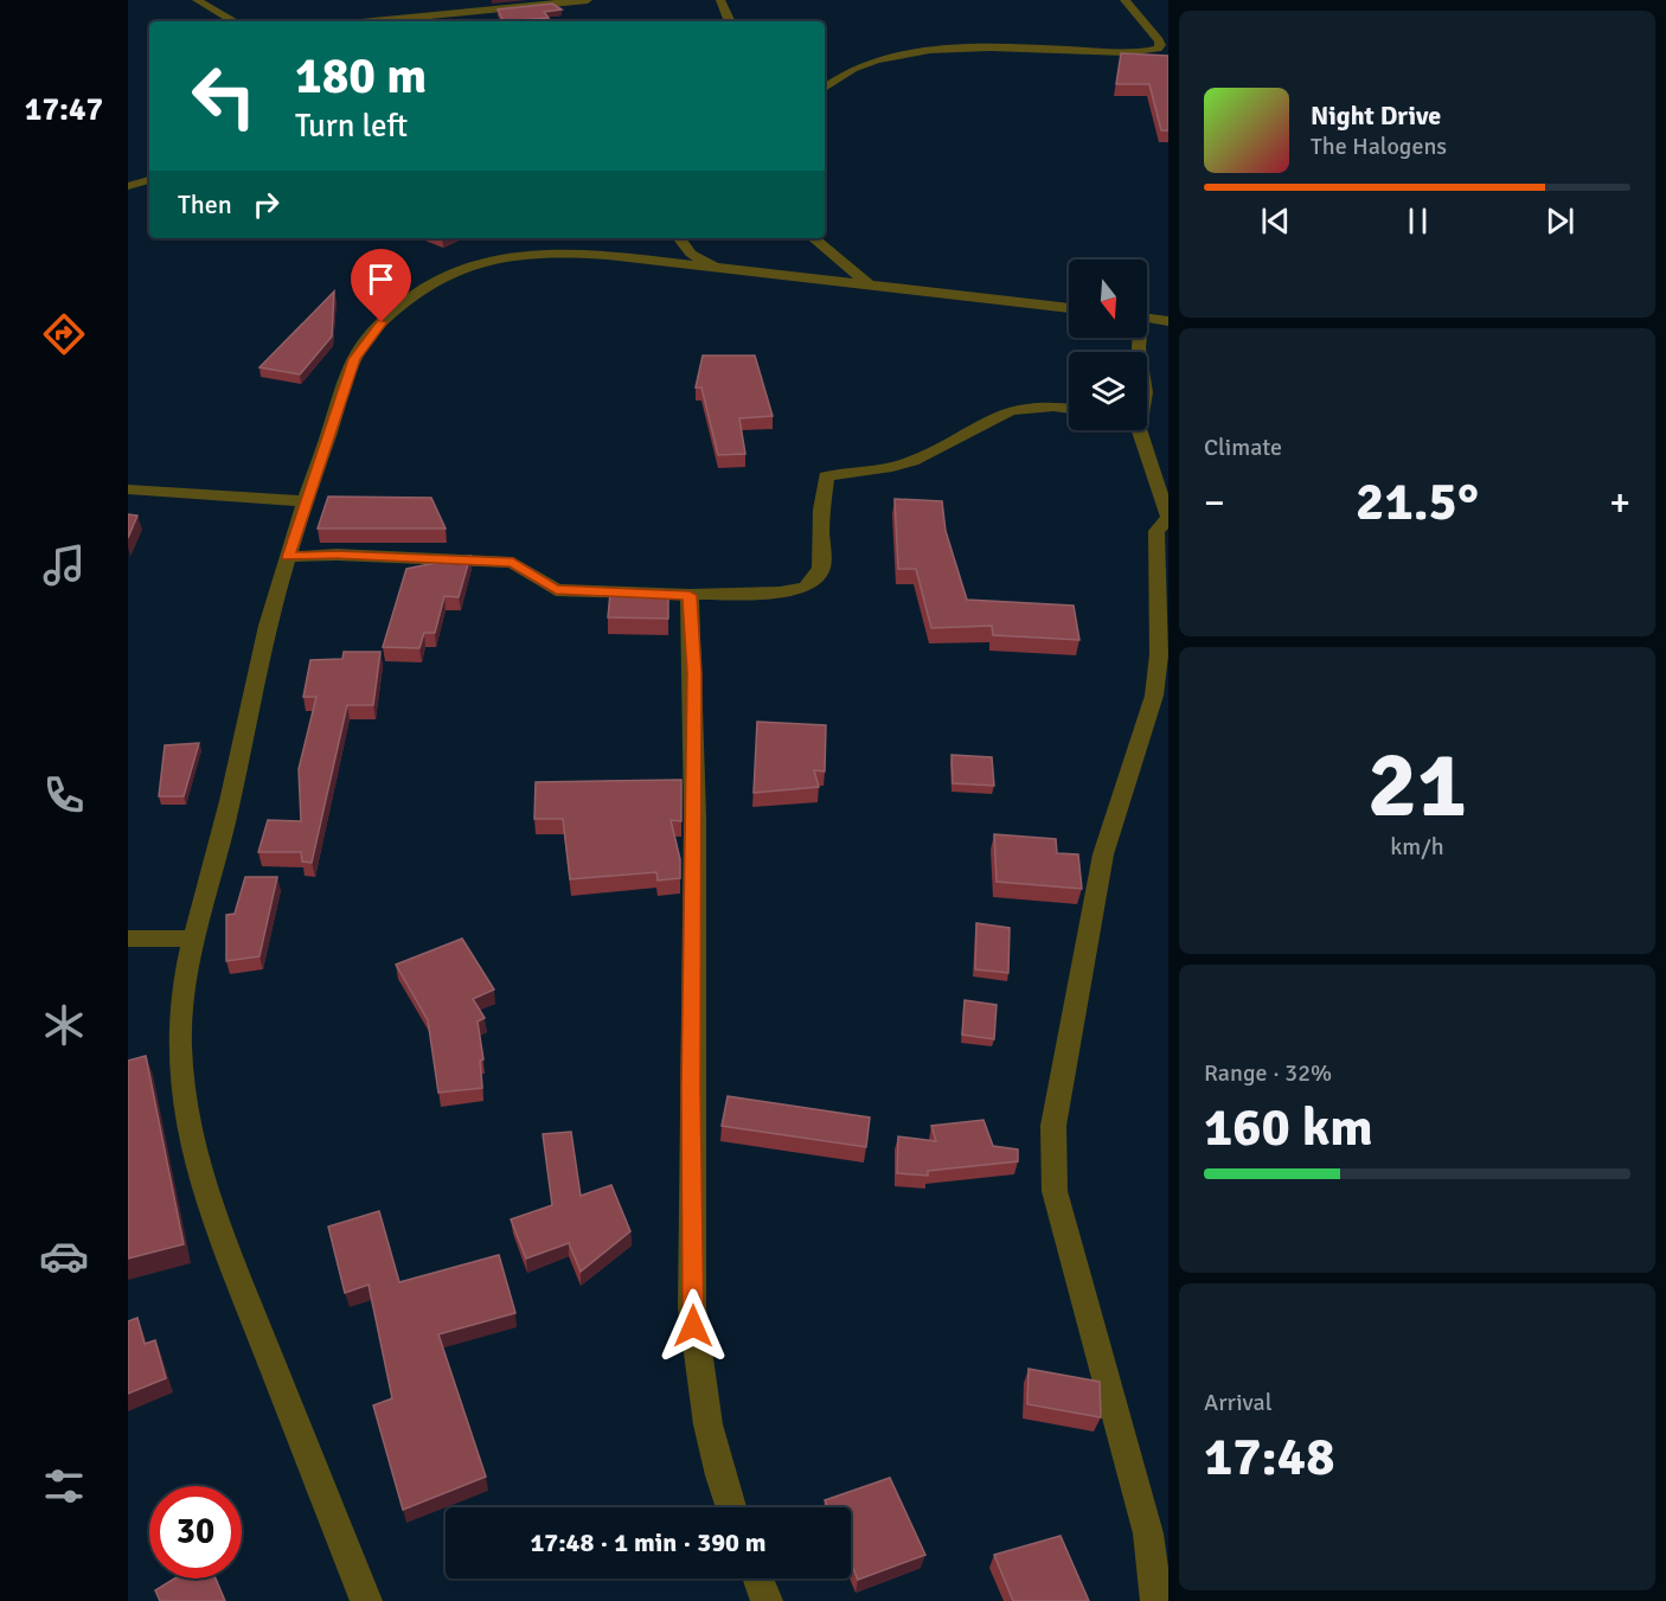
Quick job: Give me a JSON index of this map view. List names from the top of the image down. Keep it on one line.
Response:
{"north":"bottom","page":{"tabs":"17:47","turn":["180 m","Turn left"],"song":["Night Drive","The Halogens"],"then":"Then","tile":["Climate",["21","km/h"],["Range · 32%","160 km"],["Arrival","17:48"]],"heat":["−","21.5°","+"],"limit":"30","trip":"17:48 · 1 min · 390 m"}}
